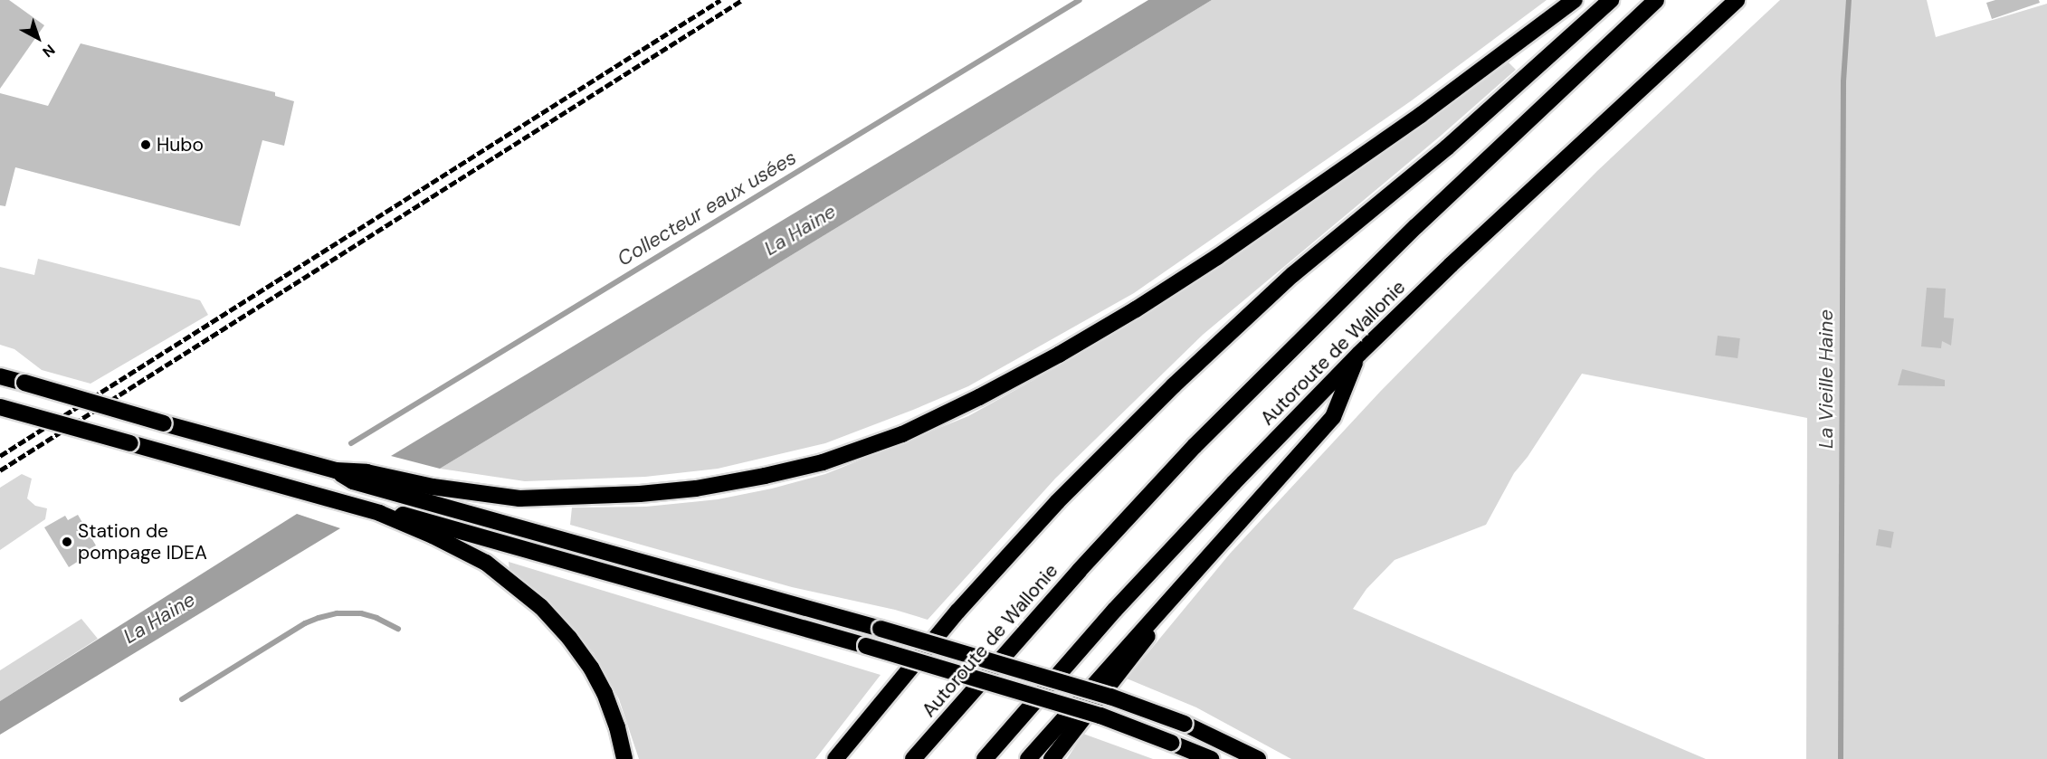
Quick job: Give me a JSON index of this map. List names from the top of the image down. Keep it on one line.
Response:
{"streets":{"highway":["Autoroute de Wallonie"]},"water":["Collecteur eaux usées","La Haine","La Vieille Haine"],"places":["Hubo","Station de pompage IDEA"],"north":"bottom right"}
